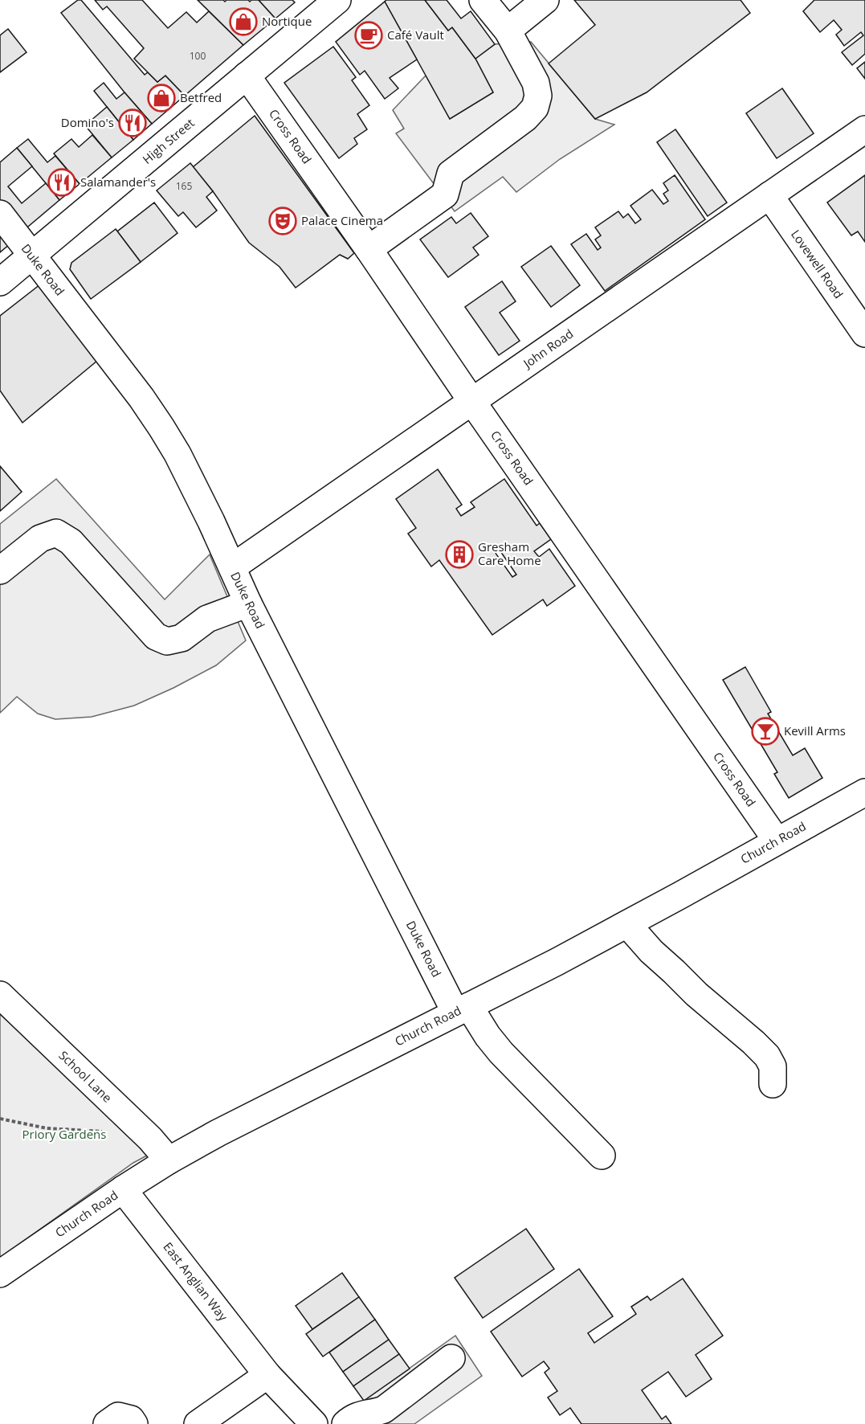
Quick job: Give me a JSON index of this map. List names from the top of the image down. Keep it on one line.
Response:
{"streets":{"street":["Cross Road","High Street","Lovewell Road","Duke Road","John Road","Church Road","School Lane","East Anglian Way"]},"crossings":[["Cross Road","High Street"],["Cross Road","John Road"],["Cross Road","Church Road"],["High Street","Duke Road"],["Lovewell Road","John Road"],["Duke Road","John Road"],["Duke Road","Church Road"],["Church Road","School Lane"],["Church Road","East Anglian Way"]],"parks":["Priory Gardens"],"places":{"shop":["Nortique","Betfred"],"cafe":["Café Vault"],"restaurant":["Domino's","Salamander's"],"theatre":["Palace Cinema"],"building":["Gresham Care Home"],"bar":["Kevill Arms"]},"house_numbers":["100","165"]}
